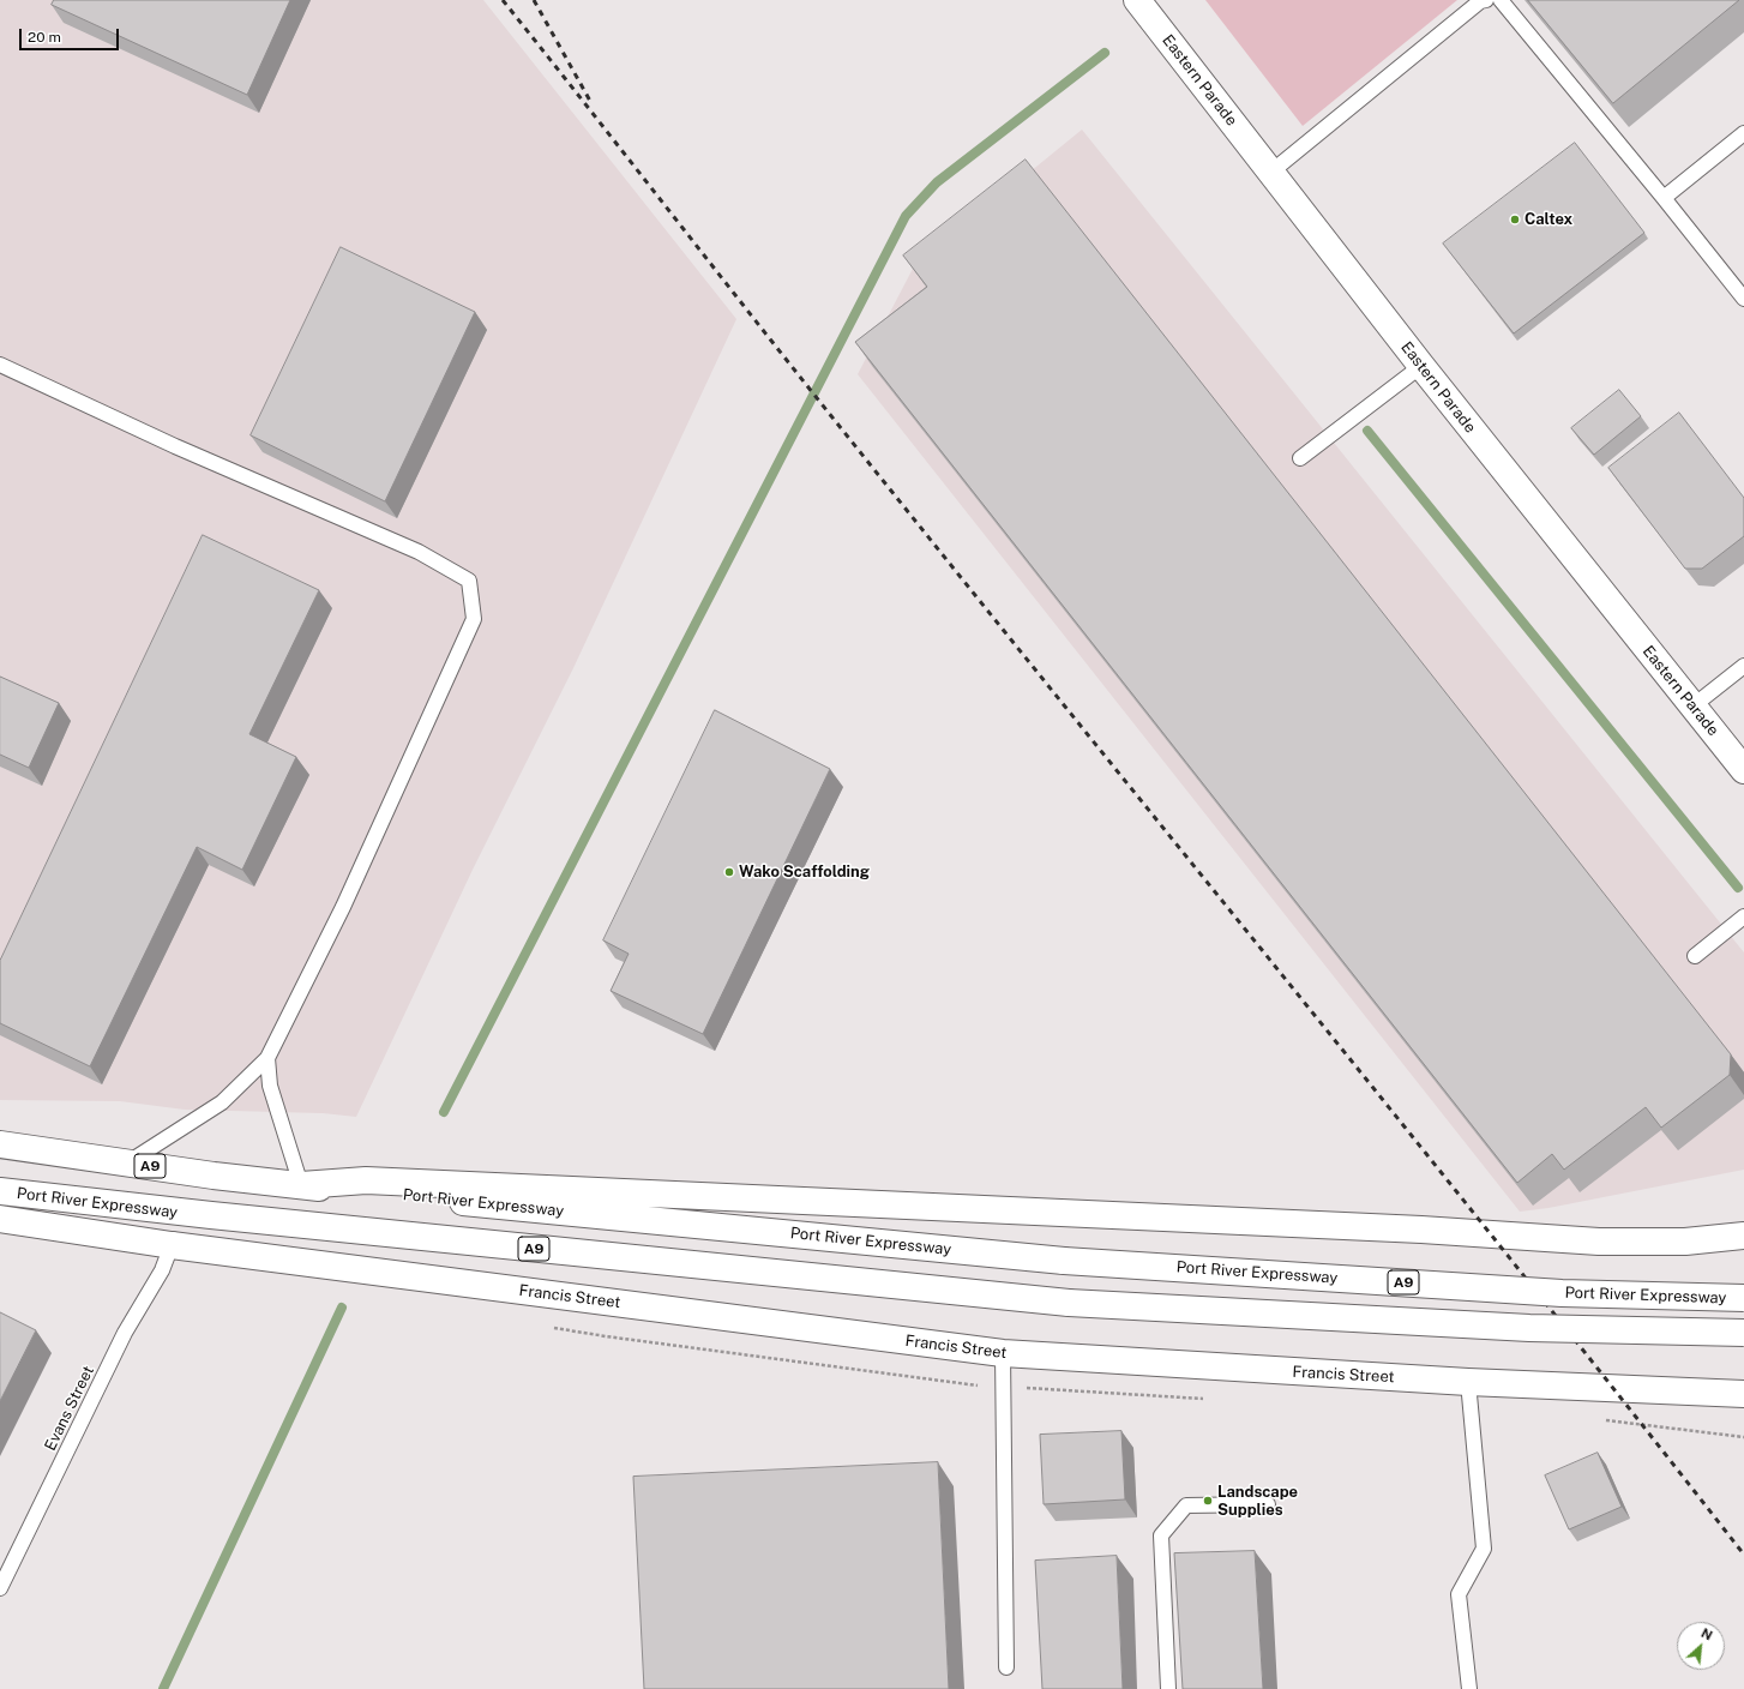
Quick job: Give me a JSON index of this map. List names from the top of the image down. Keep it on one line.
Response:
{"streets":{"main road":["Eastern Parade","A9","Port River Expressway","Francis Street"],"lane":["Evans Street"]},"crossings":[["Francis Street","Evans Street"]],"places":["Caltex","Wako Scaffolding","Landscape Supplies"],"scale_bar":"20 m","north":"top right"}
